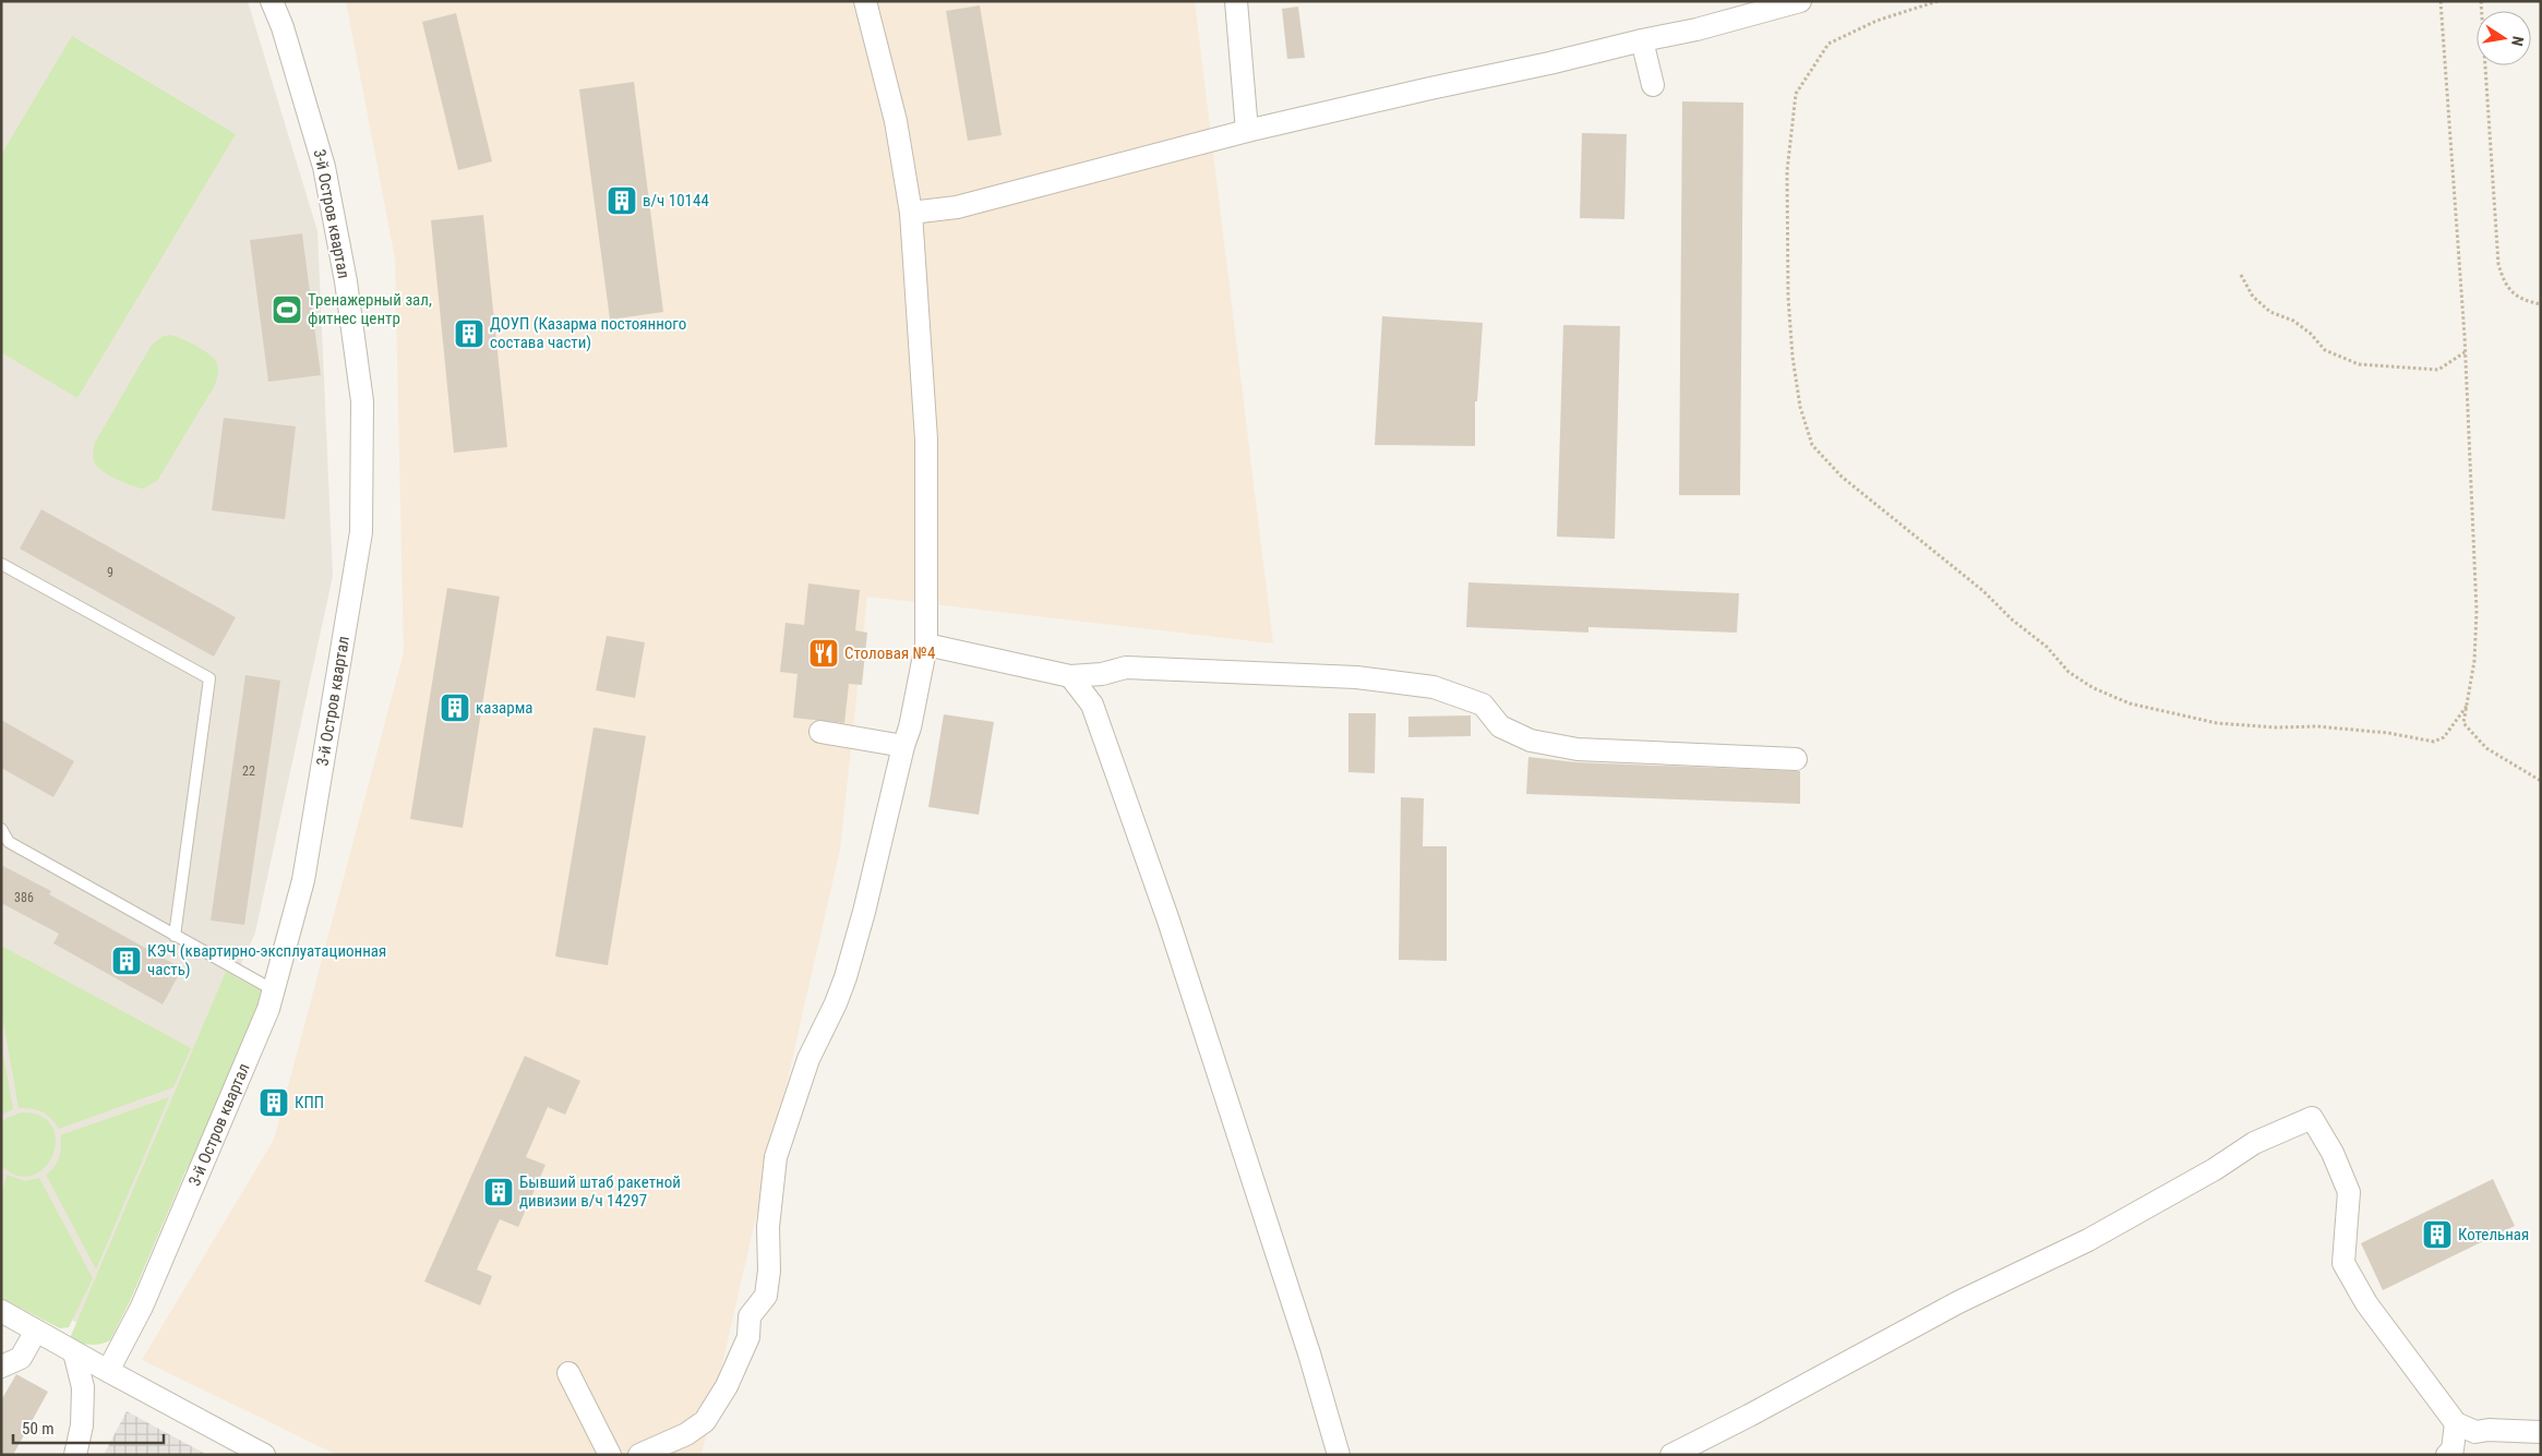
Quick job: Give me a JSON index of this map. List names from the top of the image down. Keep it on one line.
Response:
{"streets":{"street":["3-й Остров квартал"]},"places":{"building":["в/ч 10144","ДОУП (Казарма постоянного состава части)","казарма","КЭЧ (квартирно-эксплуатационная часть)","КПП","Бывший штаб ракетной дивизии в/ч 14297","Котельная"],"sports":["Тренажерный зал, фитнес центр"],"restaurant":["Столовая №4"]},"house_numbers":["9","22","386"],"scale_bar":"50 m","north":"right"}
